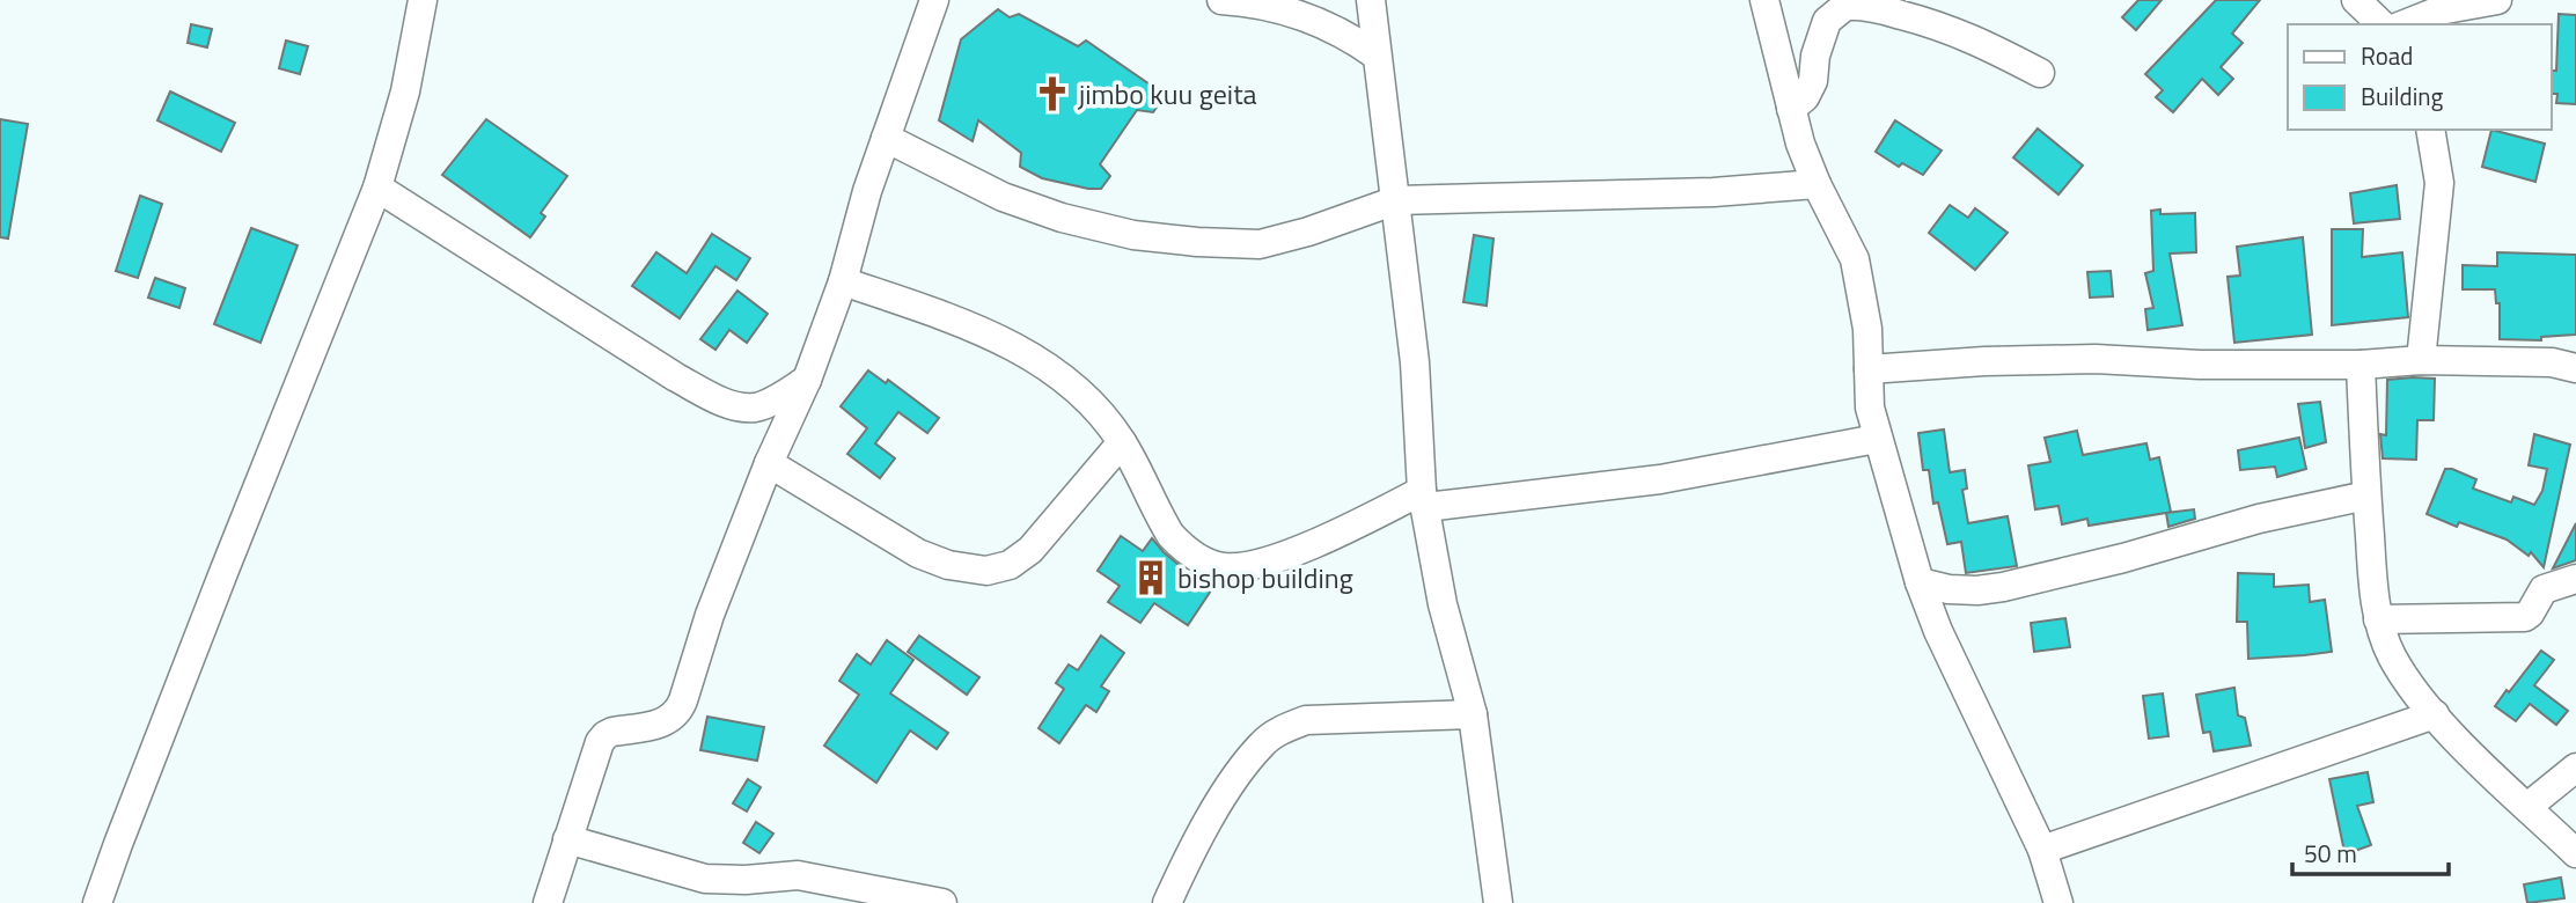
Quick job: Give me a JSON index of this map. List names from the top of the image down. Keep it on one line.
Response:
{"places":{"church":["jimbo kuu geita"],"building":["bishop building"]},"legend":["Road","Building"],"scale_bar":"50 m"}
